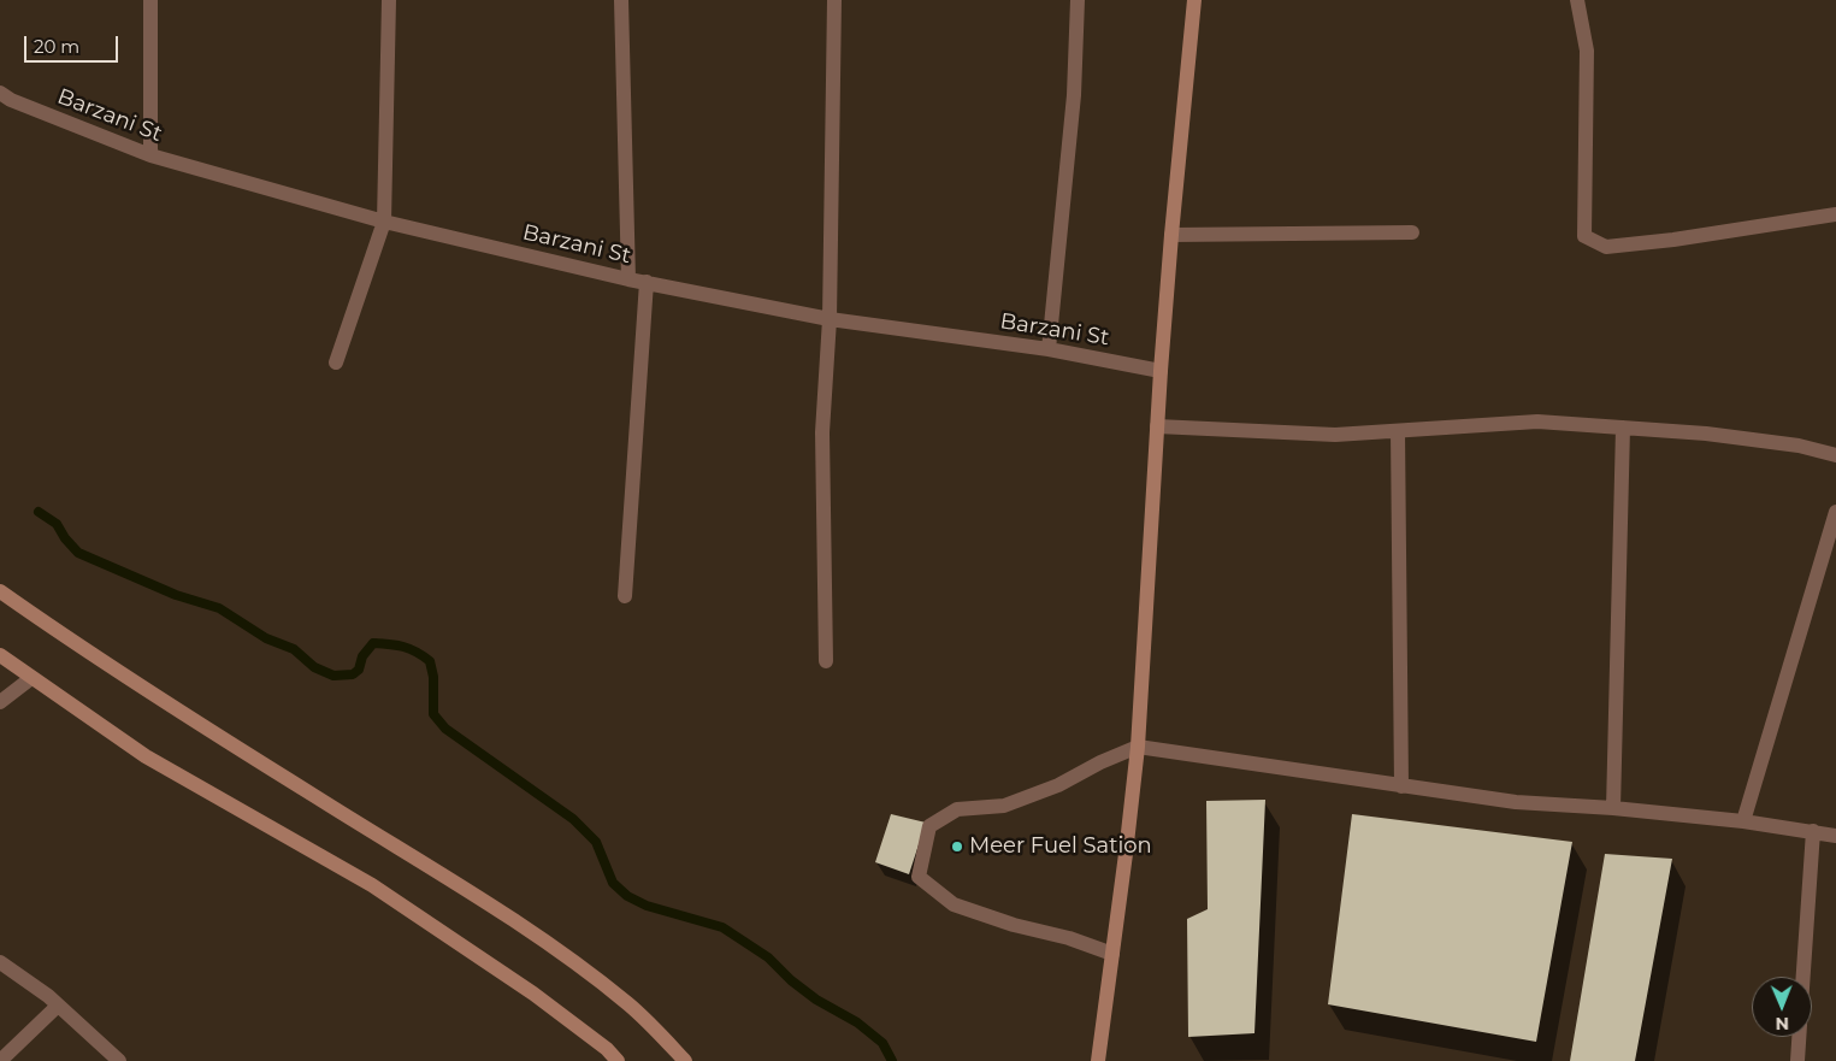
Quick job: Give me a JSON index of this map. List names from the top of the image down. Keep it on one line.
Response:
{"streets":{"street":["Barzani St"]},"places":["Meer Fuel Sation"],"scale_bar":"20 m","north":"bottom"}
